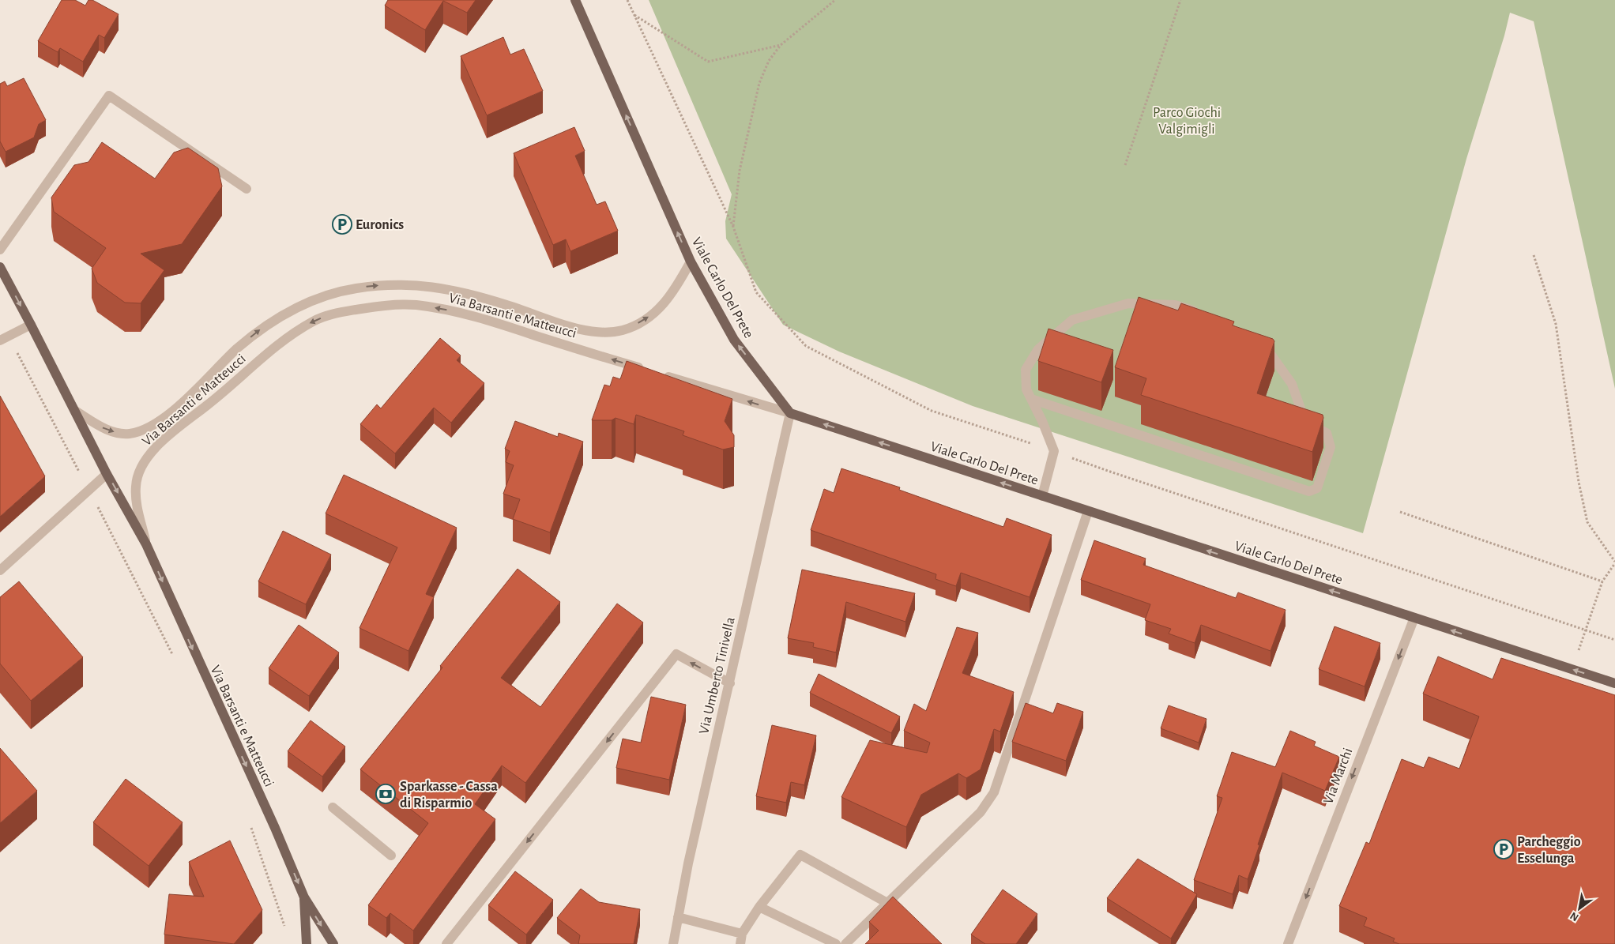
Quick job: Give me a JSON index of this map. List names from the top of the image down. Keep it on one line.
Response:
{"streets":{"main road":["Viale Carlo Del Prete","Via Barsanti e Matteucci"],"street":["Via Umberto Tinivella","Via Marchi"]},"crossings":[["Viale Carlo Del Prete","Via Barsanti e Matteucci"],["Viale Carlo Del Prete","Via Umberto Tinivella"],["Viale Carlo Del Prete","Via Marchi"]],"one_way":["Viale Carlo Del Prete","Via Marchi"],"parks":["Parco Giochi Valgimigli"],"places":{"parking":["Euronics","Parcheggio Esselunga"],"bank":["Sparkasse - Cassa di Risparmio"]},"north":"bottom left"}
